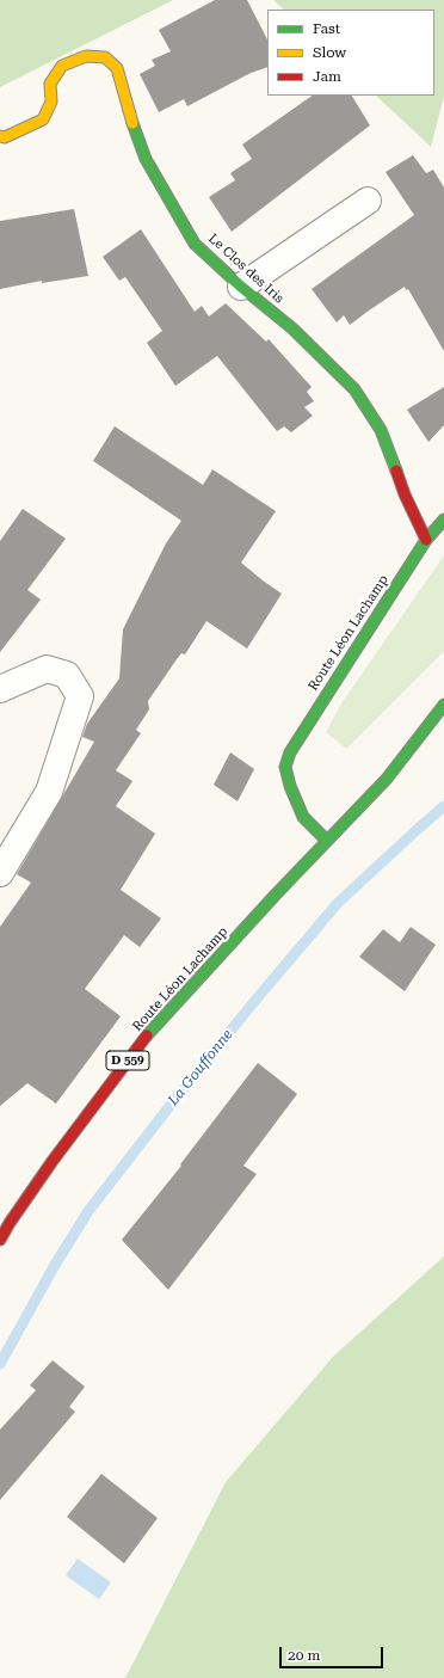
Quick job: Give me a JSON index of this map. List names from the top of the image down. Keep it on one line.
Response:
{"streets":{"street":["Le Clos des Iris","Route Léon Lachamp","D 559"]},"crossings":[["Le Clos des Iris","Route Léon Lachamp"]],"water":["La Gouffonne"],"legend":["Fast","Slow","Jam"],"scale_bar":"20 m"}
